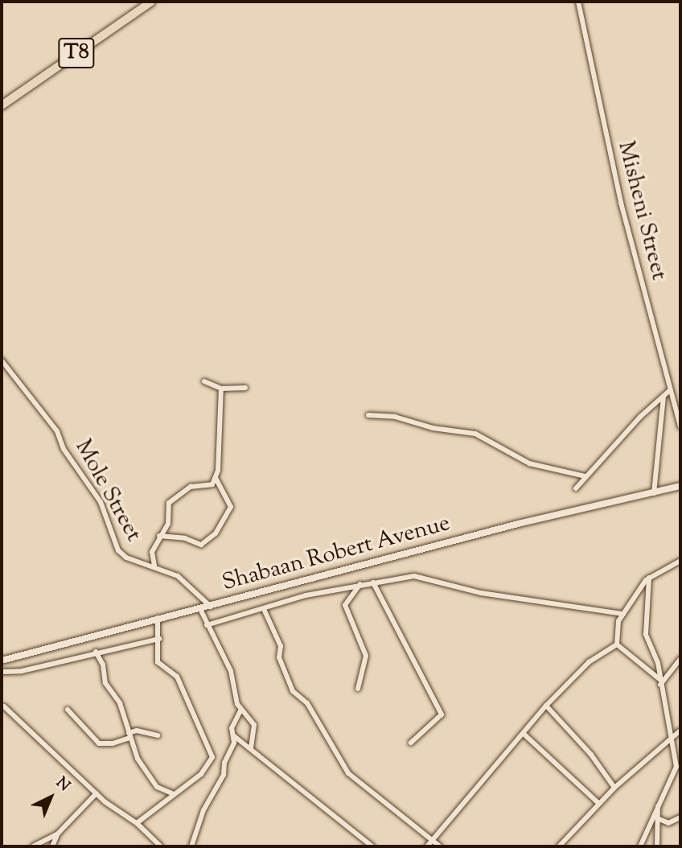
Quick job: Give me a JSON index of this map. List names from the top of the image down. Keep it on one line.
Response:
{"streets":{"highway":["T8"],"street":["Misheni Street","Mole Street","Shabaan Robert Avenue"]},"crossings":[["Mole Street","Shabaan Robert Avenue"]],"north":"top right"}
